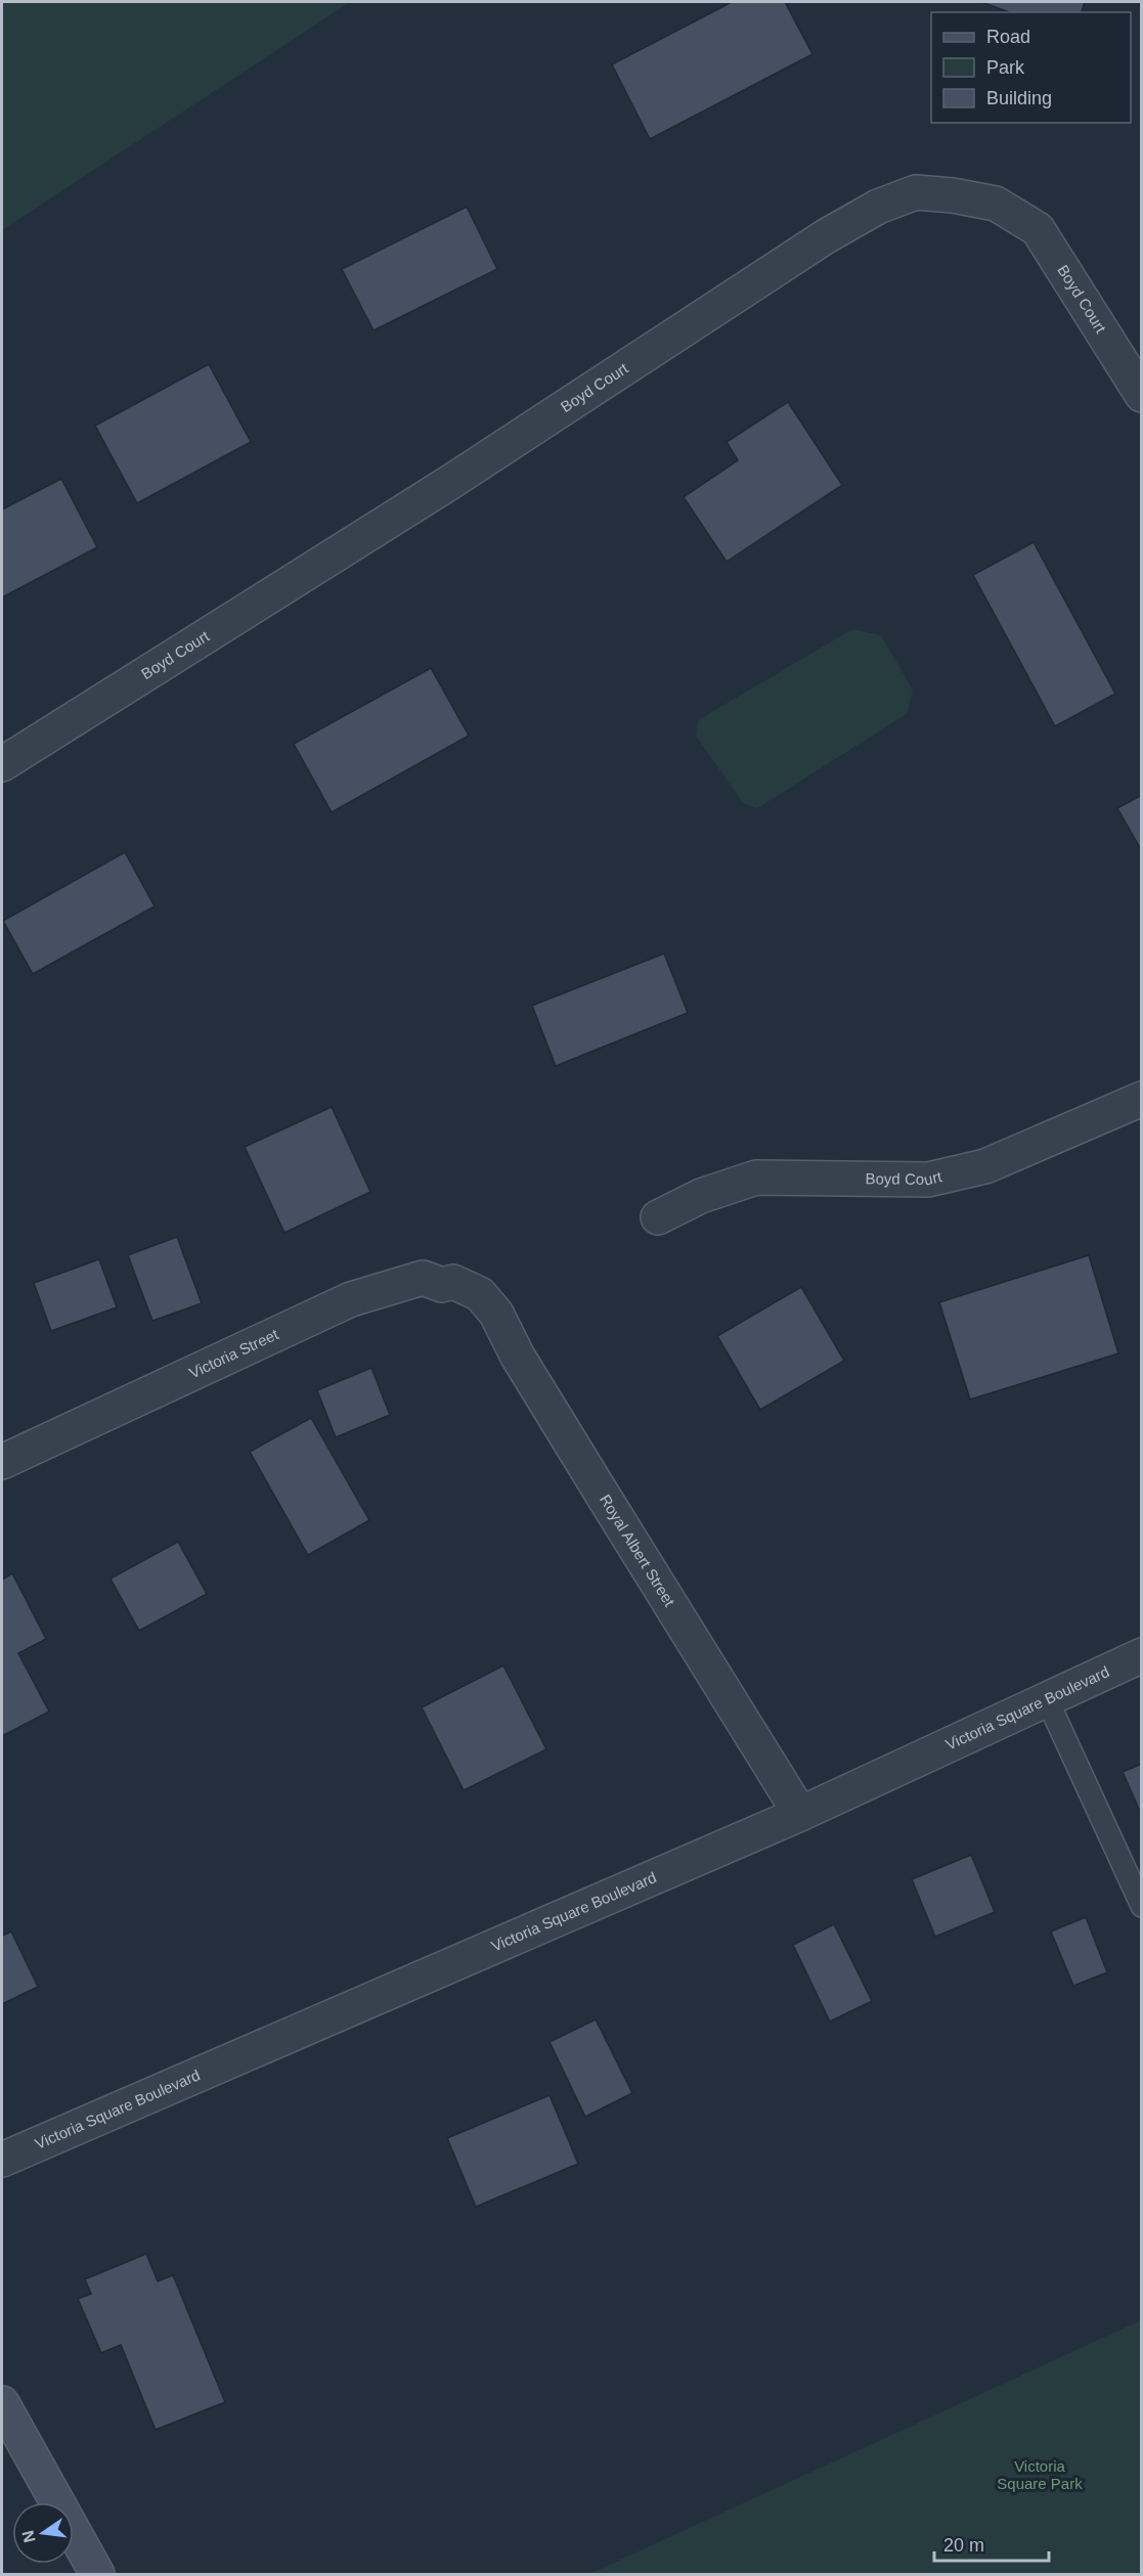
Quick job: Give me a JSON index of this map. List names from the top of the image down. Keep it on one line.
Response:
{"streets":{"street":["Boyd Court","Victoria Street","Royal Albert Street","Victoria Square Boulevard"]},"crossings":[["Victoria Street","Royal Albert Street"],["Royal Albert Street","Victoria Square Boulevard"]],"parks":["Victoria Square Park"],"legend":["Road","Park","Building"],"scale_bar":"20 m","north":"left"}
